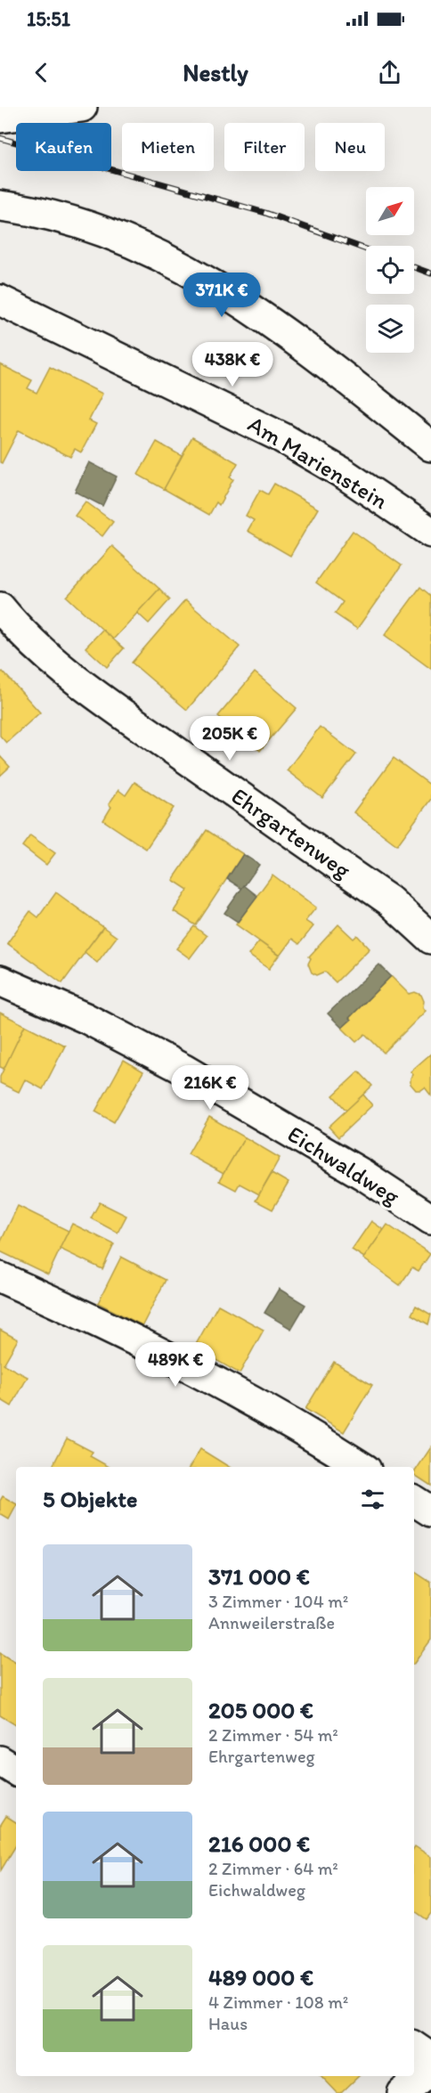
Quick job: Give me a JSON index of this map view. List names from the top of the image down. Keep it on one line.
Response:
{"streets":{"street":["Am Marienstein","Ehrgartenweg","Eichwaldweg"]},"north":"top right","page":{"status":"15:51","header":"Nestly","chip":["Kaufen","Mieten","Filter","Neu"],"price":["371K €","438K €","205K €","216K €","489K €"],"heading":"5 Objekte","list":[{"name":"371 000 €","note":"3 Zimmer · 104 m² · Annweilerstraße"},{"name":"205 000 €","note":"2 Zimmer · 54 m² · Ehrgartenweg"},{"name":"216 000 €","note":"2 Zimmer · 64 m² · Eichwaldweg"},{"name":"489 000 €","note":"4 Zimmer · 108 m² · Haus"}]}}
